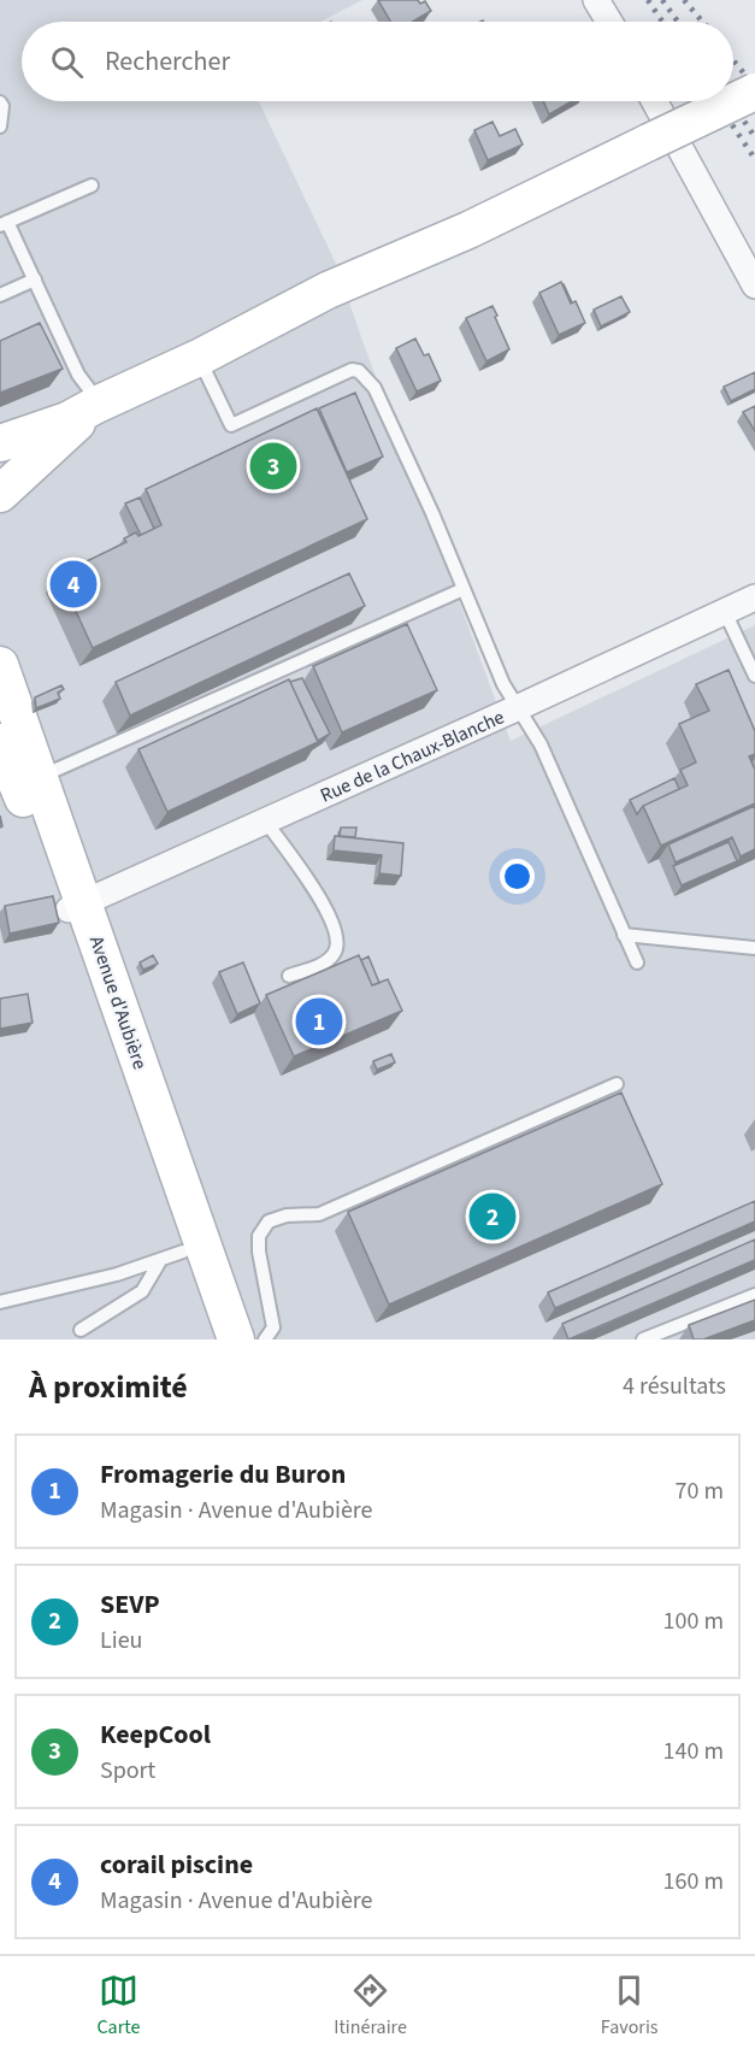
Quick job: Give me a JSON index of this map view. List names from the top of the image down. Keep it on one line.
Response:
{"streets":{"main road":["Avenue d'Aubière"],"street":["Rue de la Chaux-Blanche"]},"crossings":[["Rue de la Chaux-Blanche","Avenue d'Aubière"]],"page":{"search":"Rechercher","pins":["3","4","1","2"],"heading":["À proximité","4 résultats"],"list":[{"mark":"1","name":"Fromagerie du Buron","note":"Magasin · Avenue d'Aubière","value":"70 m"},{"mark":"2","name":"SEVP","note":"Lieu","value":"100 m"},{"mark":"3","name":"KeepCool","note":"Sport","value":"140 m"},{"mark":"4","name":"corail piscine","note":"Magasin · Avenue d'Aubière","value":"160 m"}],"nav":["Carte","Itinéraire","Favoris"]}}
